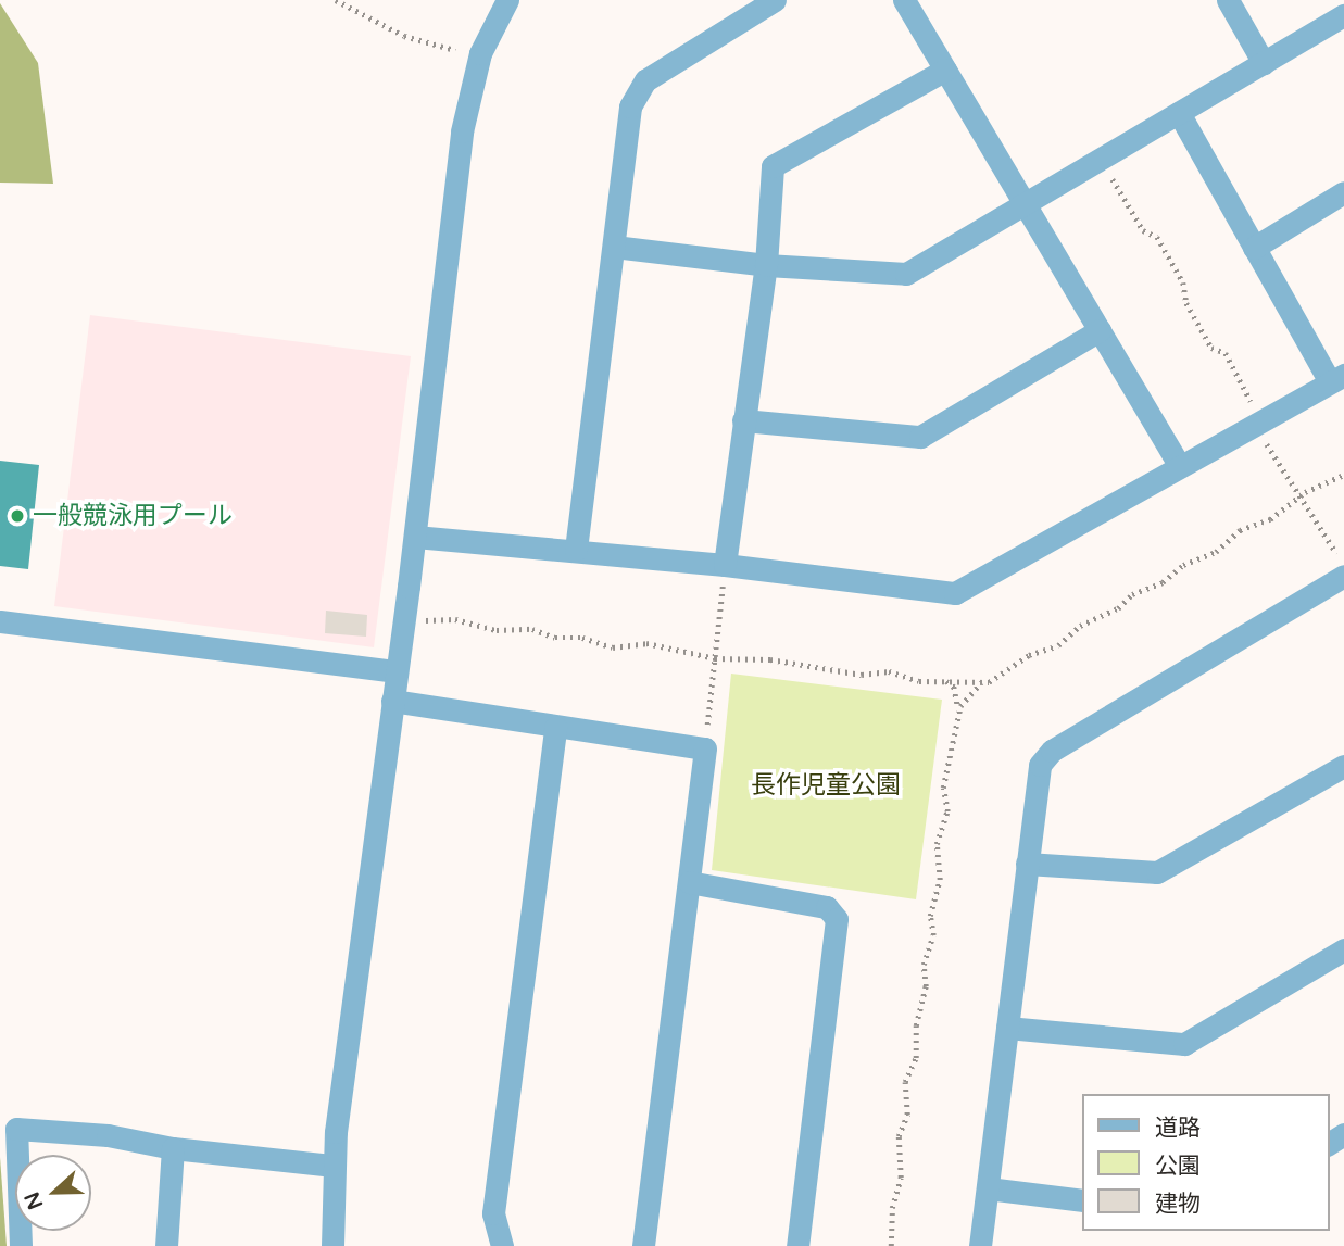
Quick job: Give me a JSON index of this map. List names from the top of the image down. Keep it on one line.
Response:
{"parks":["長作児童公園"],"places":["一般競泳用プール"],"legend":["道路","公園","建物"],"north":"left"}
